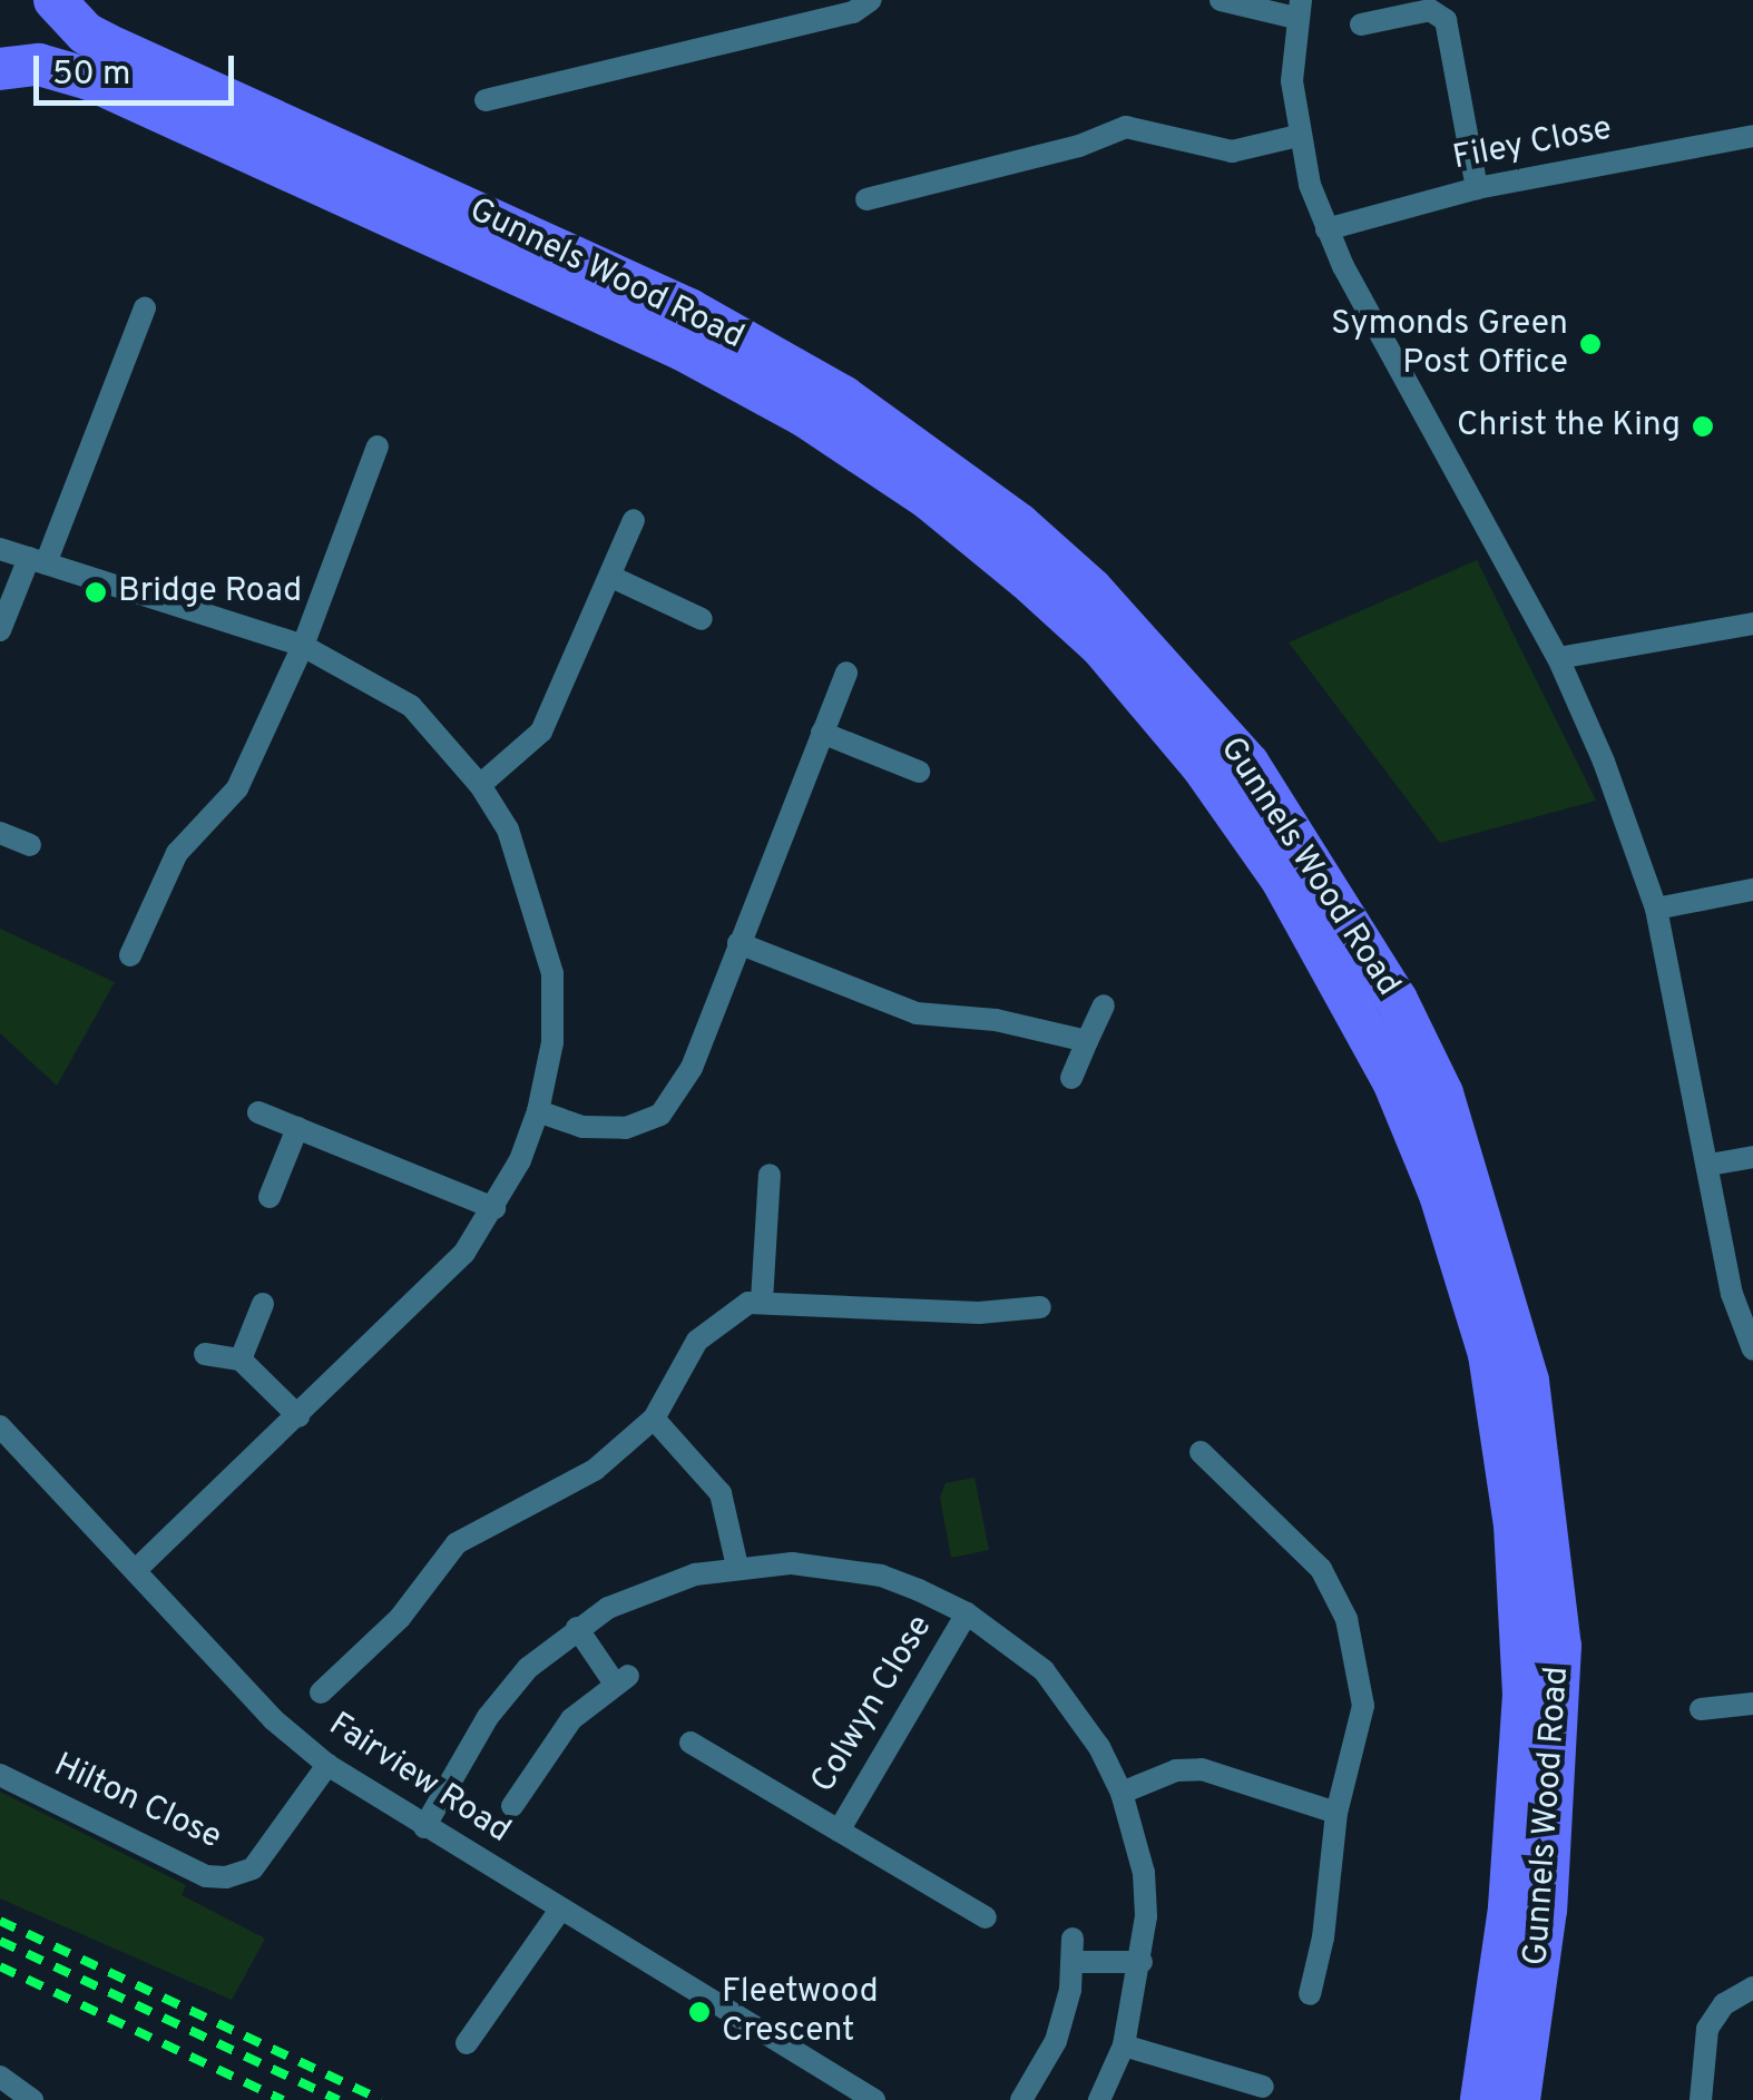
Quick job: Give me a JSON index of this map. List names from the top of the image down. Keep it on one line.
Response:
{"streets":{"main road":["Gunnels Wood Road"],"street":["Filey Close","Colwyn Close","Fairview Road","Hilton Close"]},"crossings":[["Fairview Road","Hilton Close"]],"places":["Symonds Green Post Office","Christ the King","Bridge Road","Fleetwood Crescent"],"scale_bar":"50 m"}
